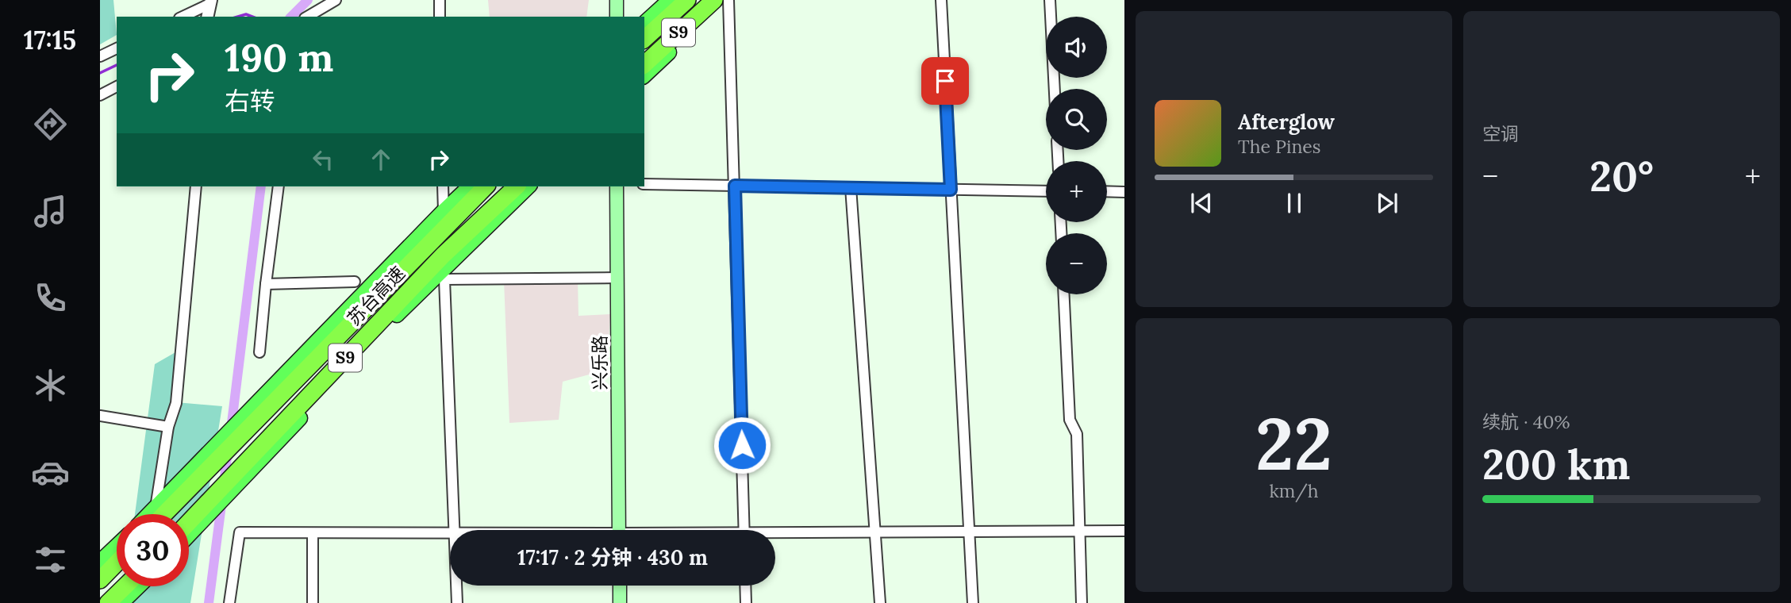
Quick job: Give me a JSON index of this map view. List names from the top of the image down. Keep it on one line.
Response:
{"streets":{"highway":["S9","苏台高速"],"main road":["兴乐路"]},"page":{"tabs":"17:15","tile":["空调",["22","km/h"],["续航 · 40%","200 km"]],"map_buttons":["+","−"],"turn":["190 m","右转"],"song":["Afterglow","The Pines"],"heat":["−","20°","+"],"limit":"30","trip":"17:17 · 2 分钟 · 430 m"}}
